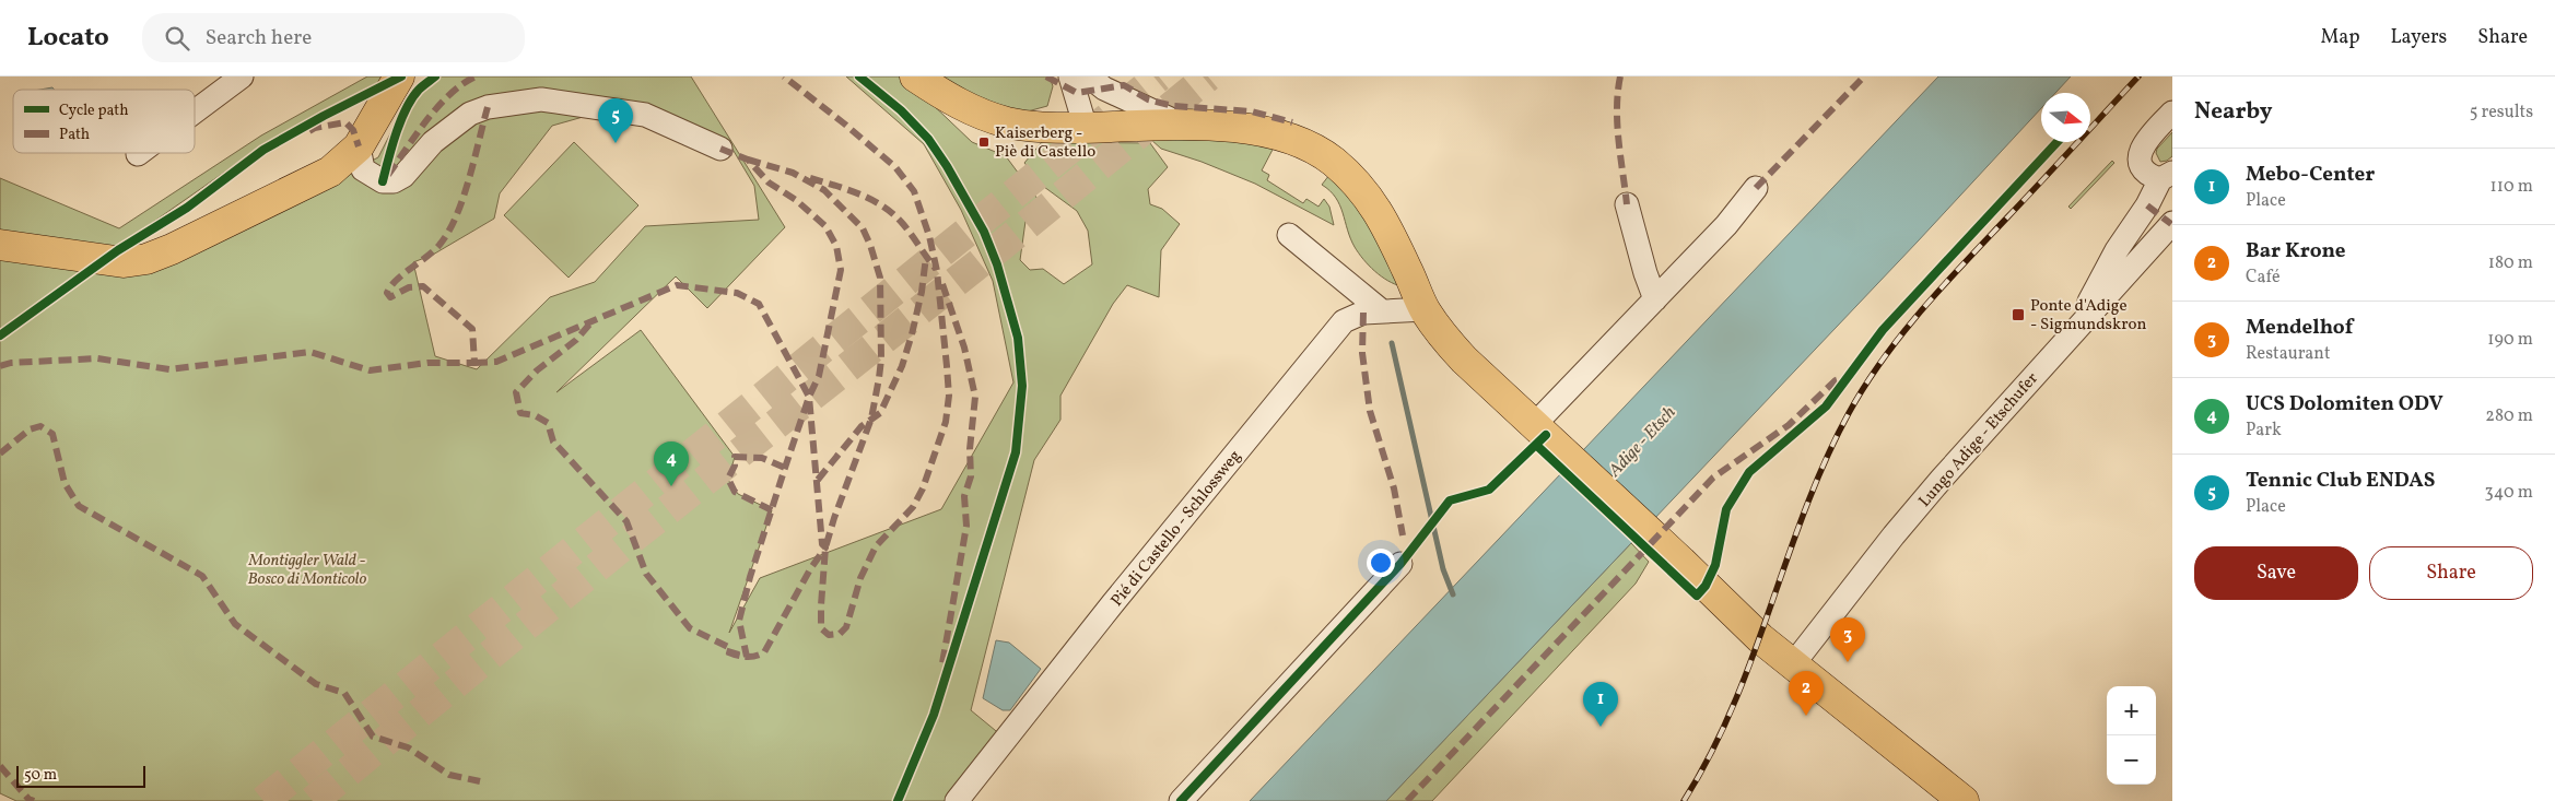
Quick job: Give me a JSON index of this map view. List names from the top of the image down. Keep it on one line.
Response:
{"streets":{"street":["Lungo Adige - Etschufer","Pié di Castello - Schlossweg"]},"water":["Adige - Etsch"],"parks":["Montiggler Wald - Bosco di Monticolo"],"places":{"transit":["Kaiserberg - Piè di Castello","Ponte d'Adige - Sigmundskron"]},"legend":["Cycle path","Path"],"scale_bar":"50 m","north":"right","page":{"header":"Locato","search":"Search here","nav":["Map","Layers","Share"],"heading":["Nearby","5 results"],"pins":["5","4","3","2","1"],"list":[{"mark":"1","name":"Mebo-Center","note":"Place","value":"110 m"},{"mark":"2","name":"Bar Krone","note":"Café","value":"180 m"},{"mark":"3","name":"Mendelhof","note":"Restaurant","value":"190 m"},{"mark":"4","name":"UCS Dolomiten ODV","note":"Park","value":"280 m"},{"mark":"5","name":"Tennic Club ENDAS","note":"Place","value":"340 m"}],"buttons":["Save","Share"],"map_buttons":["+","−"],"scale":"50 m"}}
